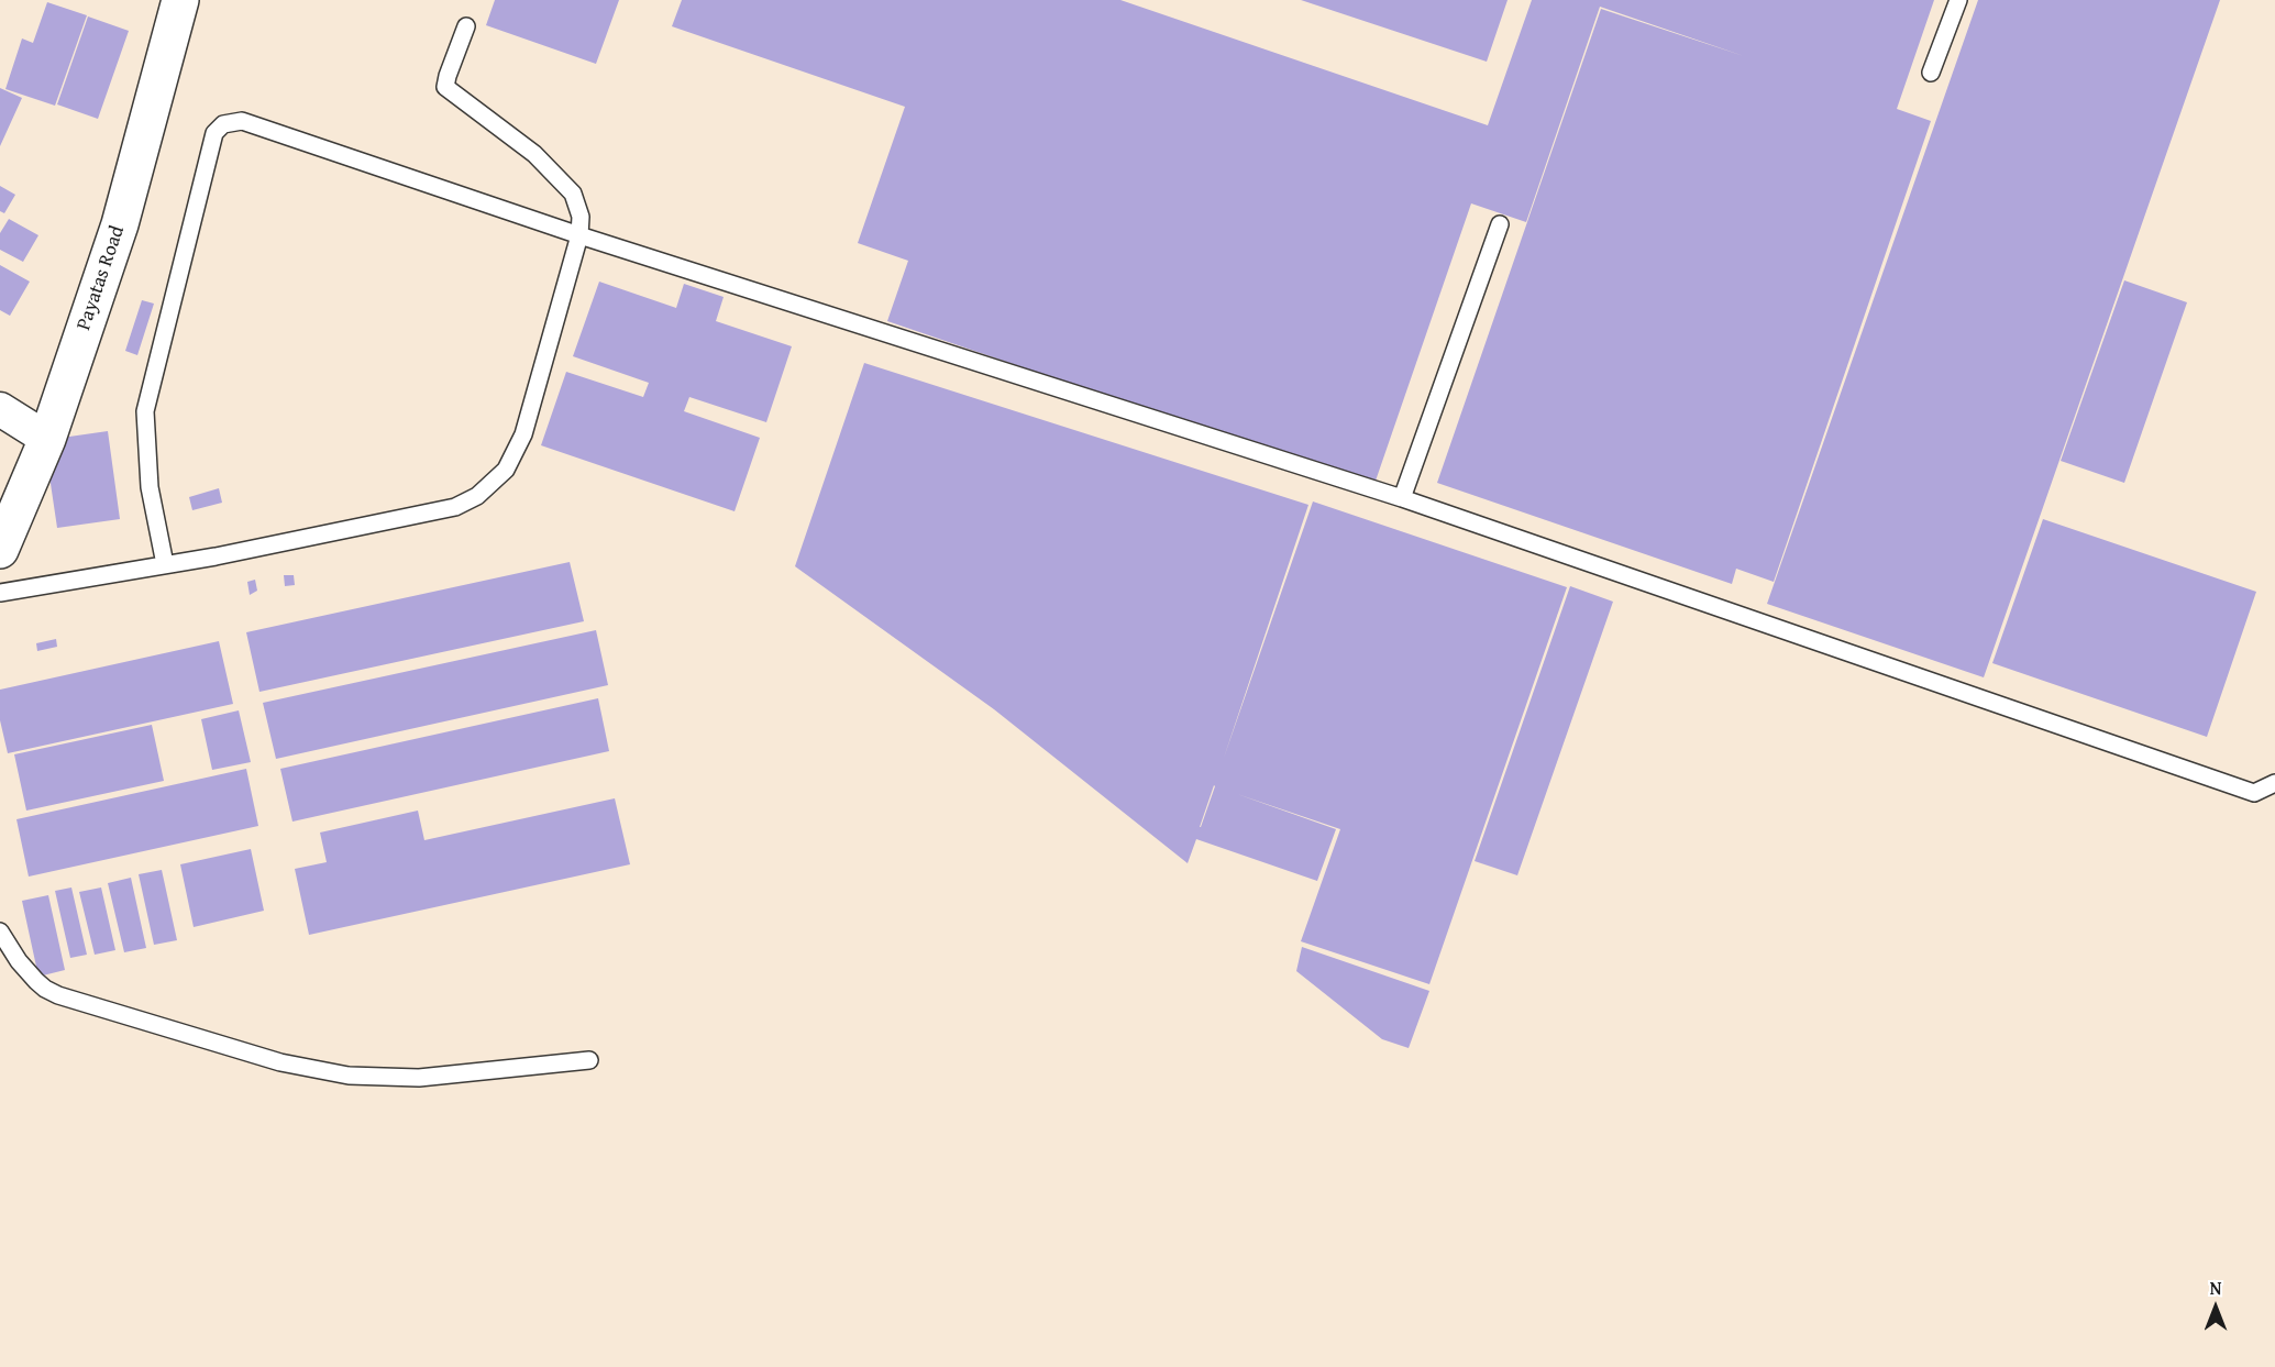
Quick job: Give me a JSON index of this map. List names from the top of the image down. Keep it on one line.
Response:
{"streets":{"main road":["Payatas Road"]},"north":"top"}
